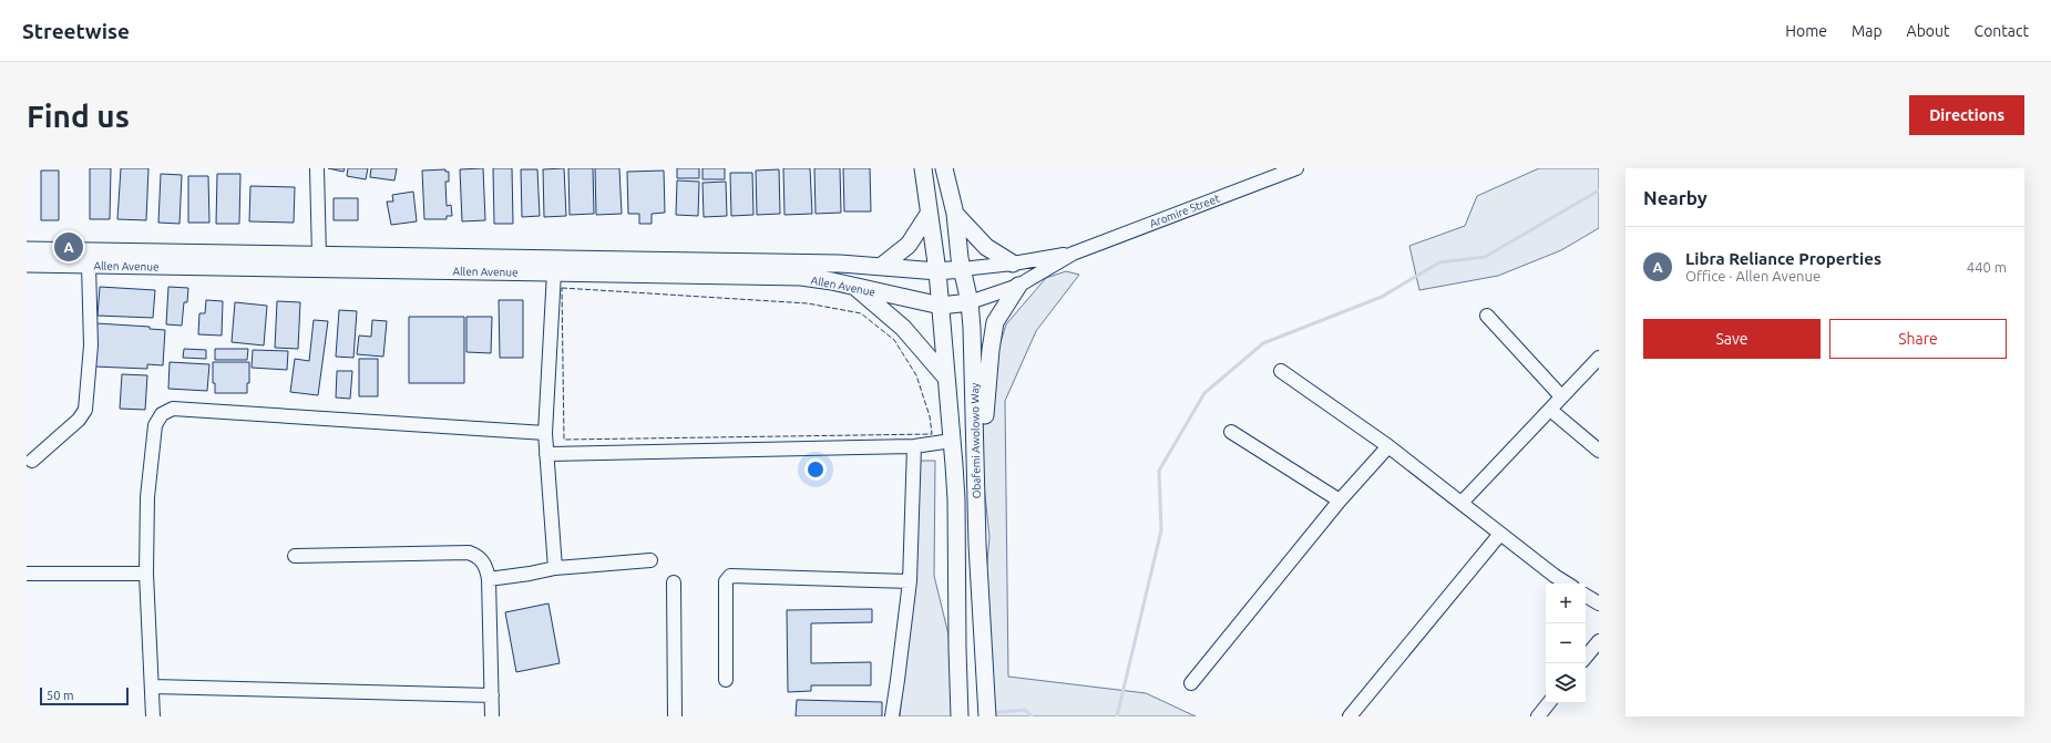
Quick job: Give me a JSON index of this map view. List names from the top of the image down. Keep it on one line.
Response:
{"streets":{"main road":["Allen Avenue","Obafemi Awolowo Way"],"street":["Aromire Street"]},"crossings":[["Aromire Street","Allen Avenue"],["Aromire Street","Obafemi Awolowo Way"],["Allen Avenue","Obafemi Awolowo Way"]],"scale_bar":"50 m","page":{"header":"Streetwise","nav":["Home","Map","About","Contact"],"buttons":["Directions",["Save","Share"]],"title":"Find us","heading":"Nearby","list":[{"mark":"A","name":"Libra Reliance Properties","note":"Office · Allen Avenue","value":"440 m"}],"pins":"A","map_buttons":["+","−"],"scale":"50 m"}}
